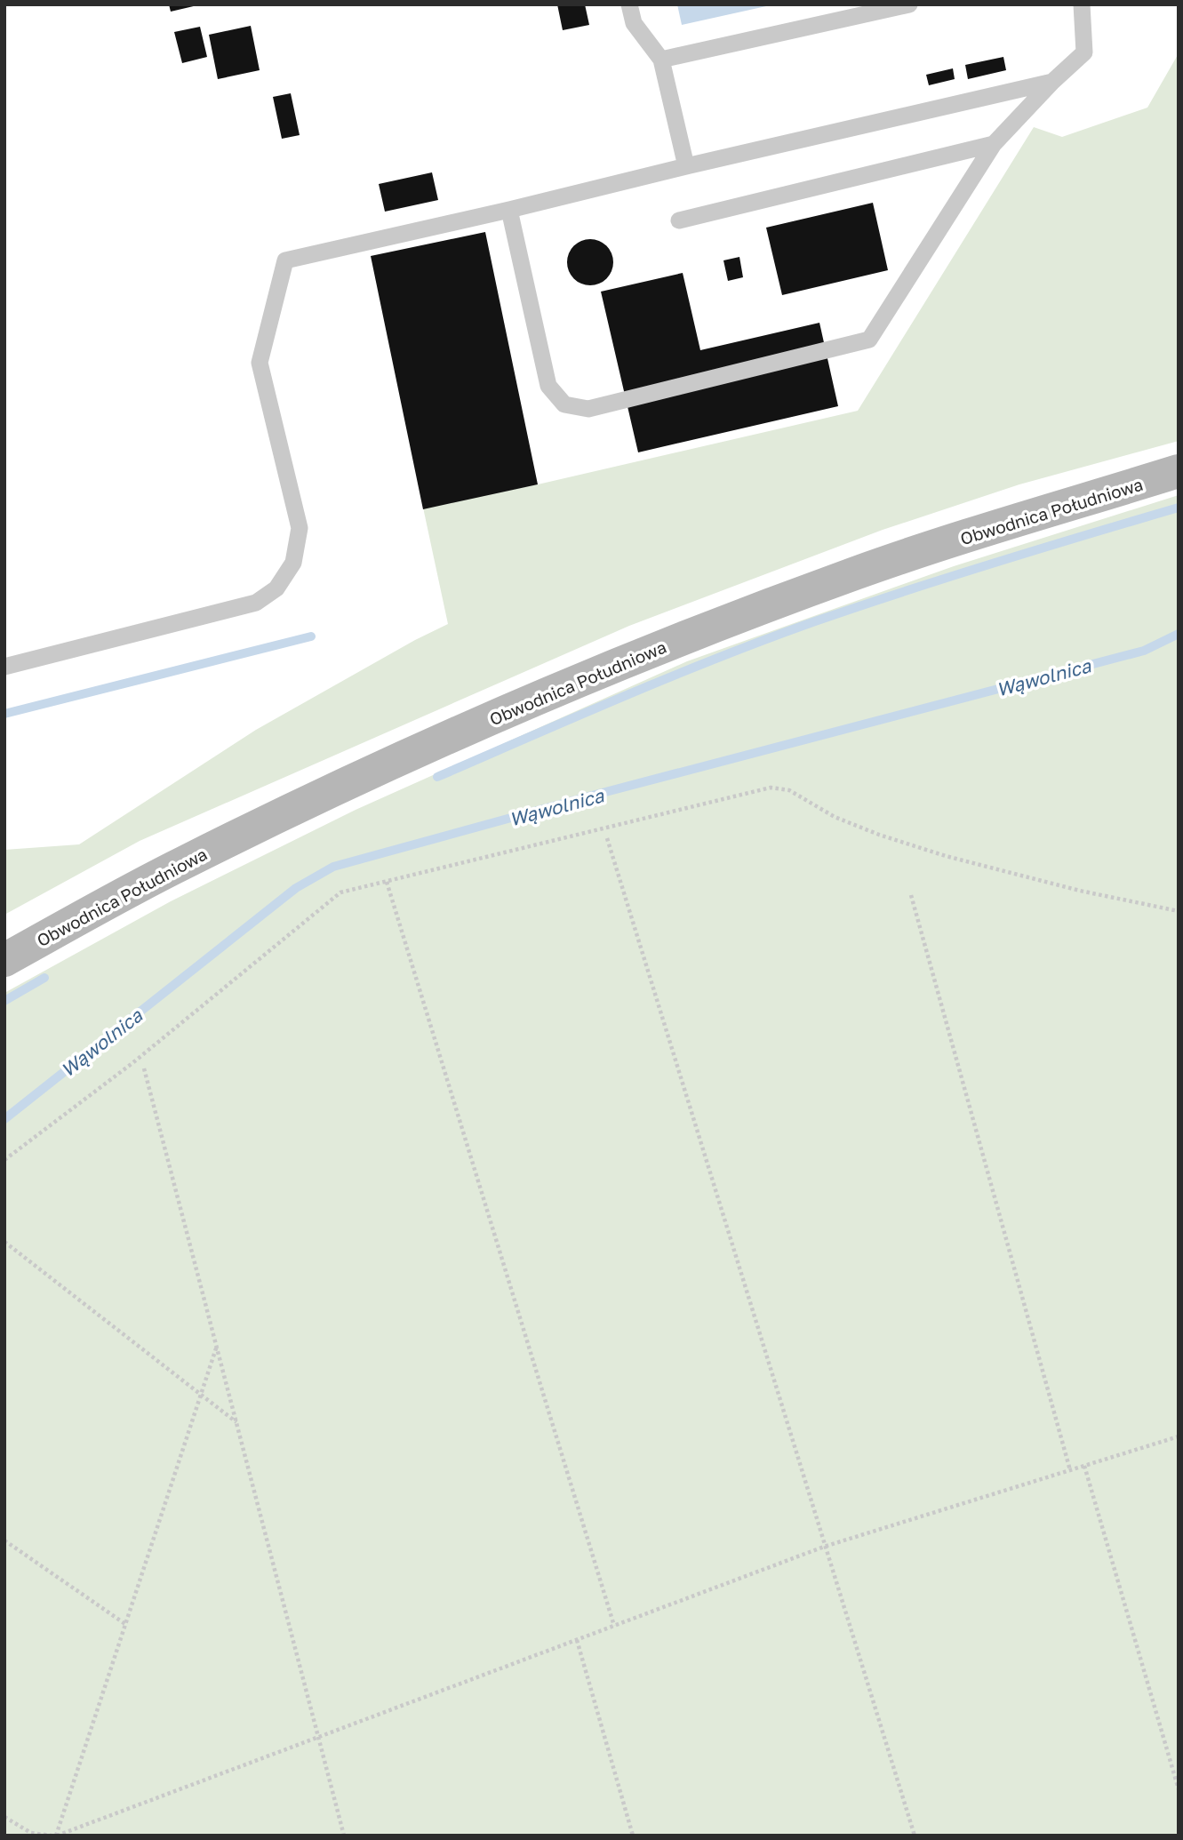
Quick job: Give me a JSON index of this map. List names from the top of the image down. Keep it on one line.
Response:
{"streets":{"main road":["Obwodnica Południowa"]},"water":["Wąwolnica"]}
